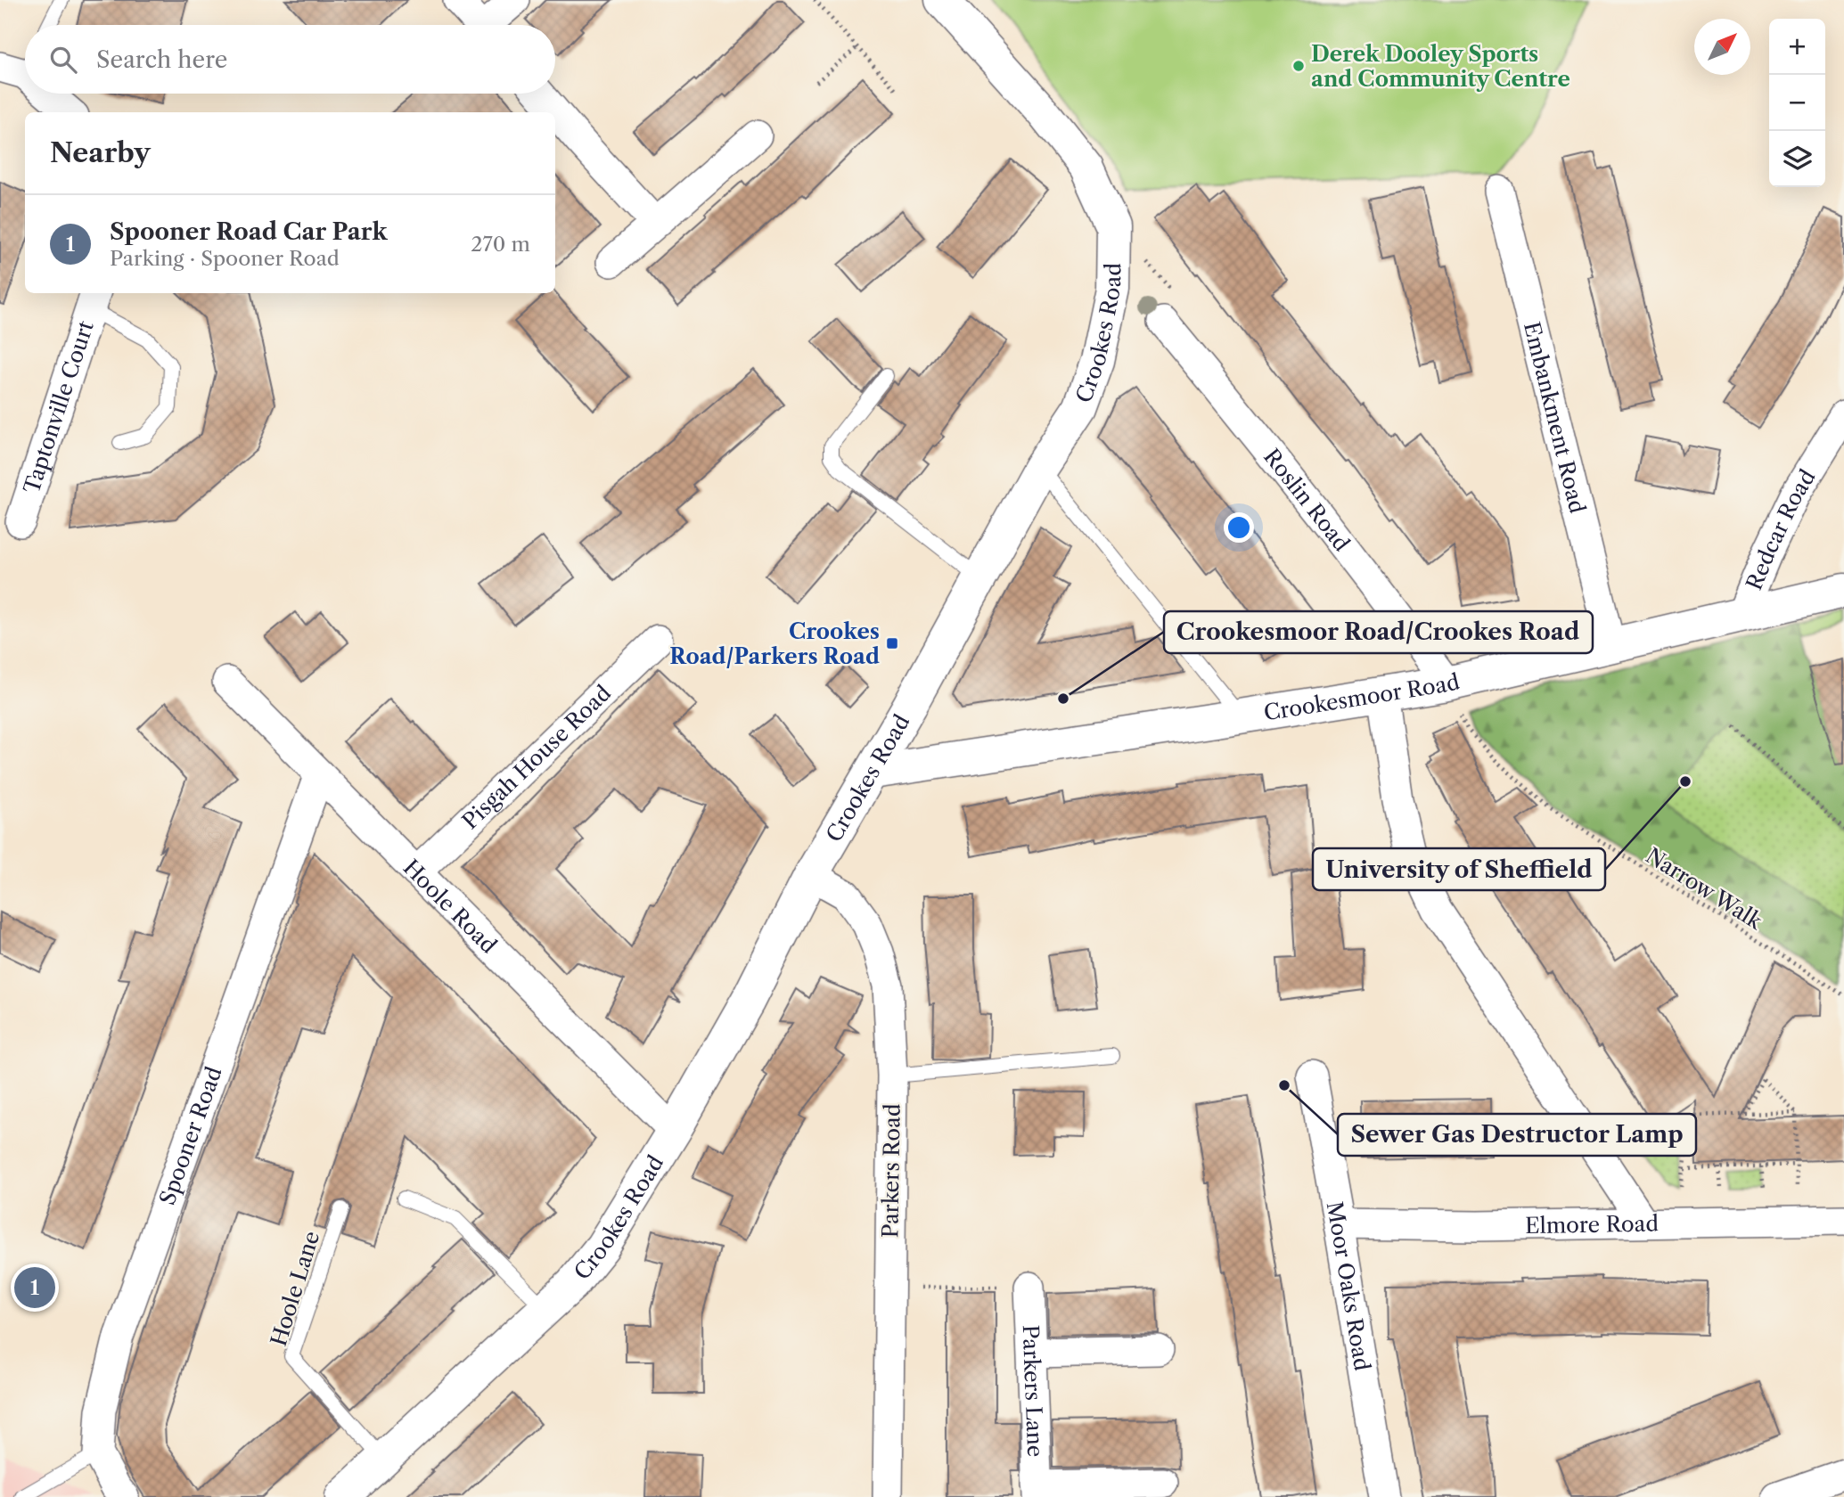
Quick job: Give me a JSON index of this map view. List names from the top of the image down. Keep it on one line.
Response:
{"streets":{"street":["Crookes Road","Taptonville Court","Embankment Road","Roslin Road","Redcar Road","Crookesmoor Road","Pisgah House Road","Hoole Road","Spooner Road","Parkers Road","Elmore Road","Moor Oaks Road","Parkers Lane"],"lane":["Hoole Lane"],"path":["Narrow Walk"]},"crossings":[["Crookes Road","Crookesmoor Road"],["Crookes Road","Hoole Road"],["Crookes Road","Parkers Road"],["Crookes Road","Hoole Lane"],["Embankment Road","Crookesmoor Road"],["Roslin Road","Crookesmoor Road"],["Redcar Road","Crookesmoor Road"],["Pisgah House Road","Hoole Road"],["Hoole Road","Spooner Road"],["Elmore Road","Moor Oaks Road"]],"places":{"other":["Derek Dooley Sports and Community Centre","Crookesmoor Road/Crookes Road","University of Sheffield","Sewer Gas Destructor Lamp"],"transit":["Crookes Road/Parkers Road"]},"north":"top right","page":{"map_buttons":["+","−"],"search":"Search here","heading":"Nearby","list":[{"mark":"1","name":"Spooner Road Car Park","note":"Parking · Spooner Road","value":"270 m"}],"pins":"1"}}
